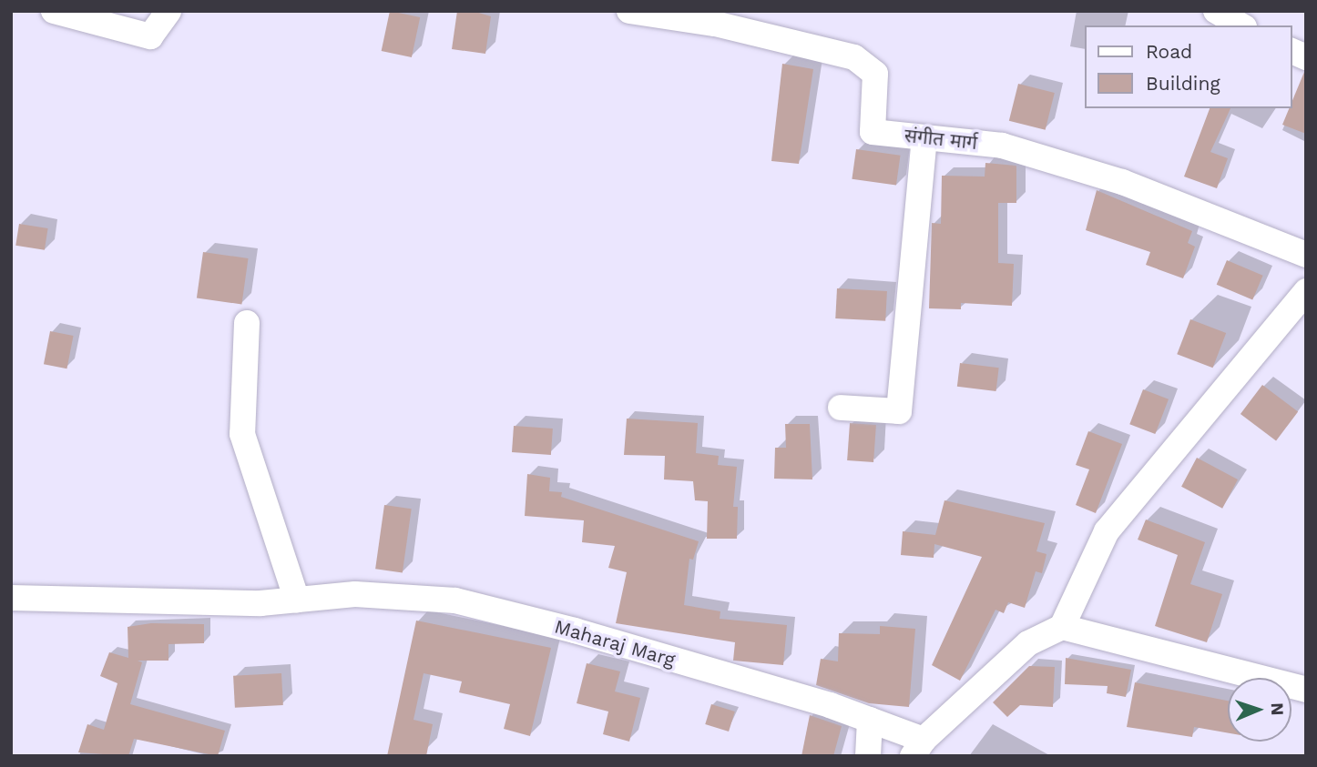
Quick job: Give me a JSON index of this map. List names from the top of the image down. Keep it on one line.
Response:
{"streets":{"street":["संगीत मार्ग","Maharaj Marg"]},"legend":["Road","Building"],"north":"right"}
